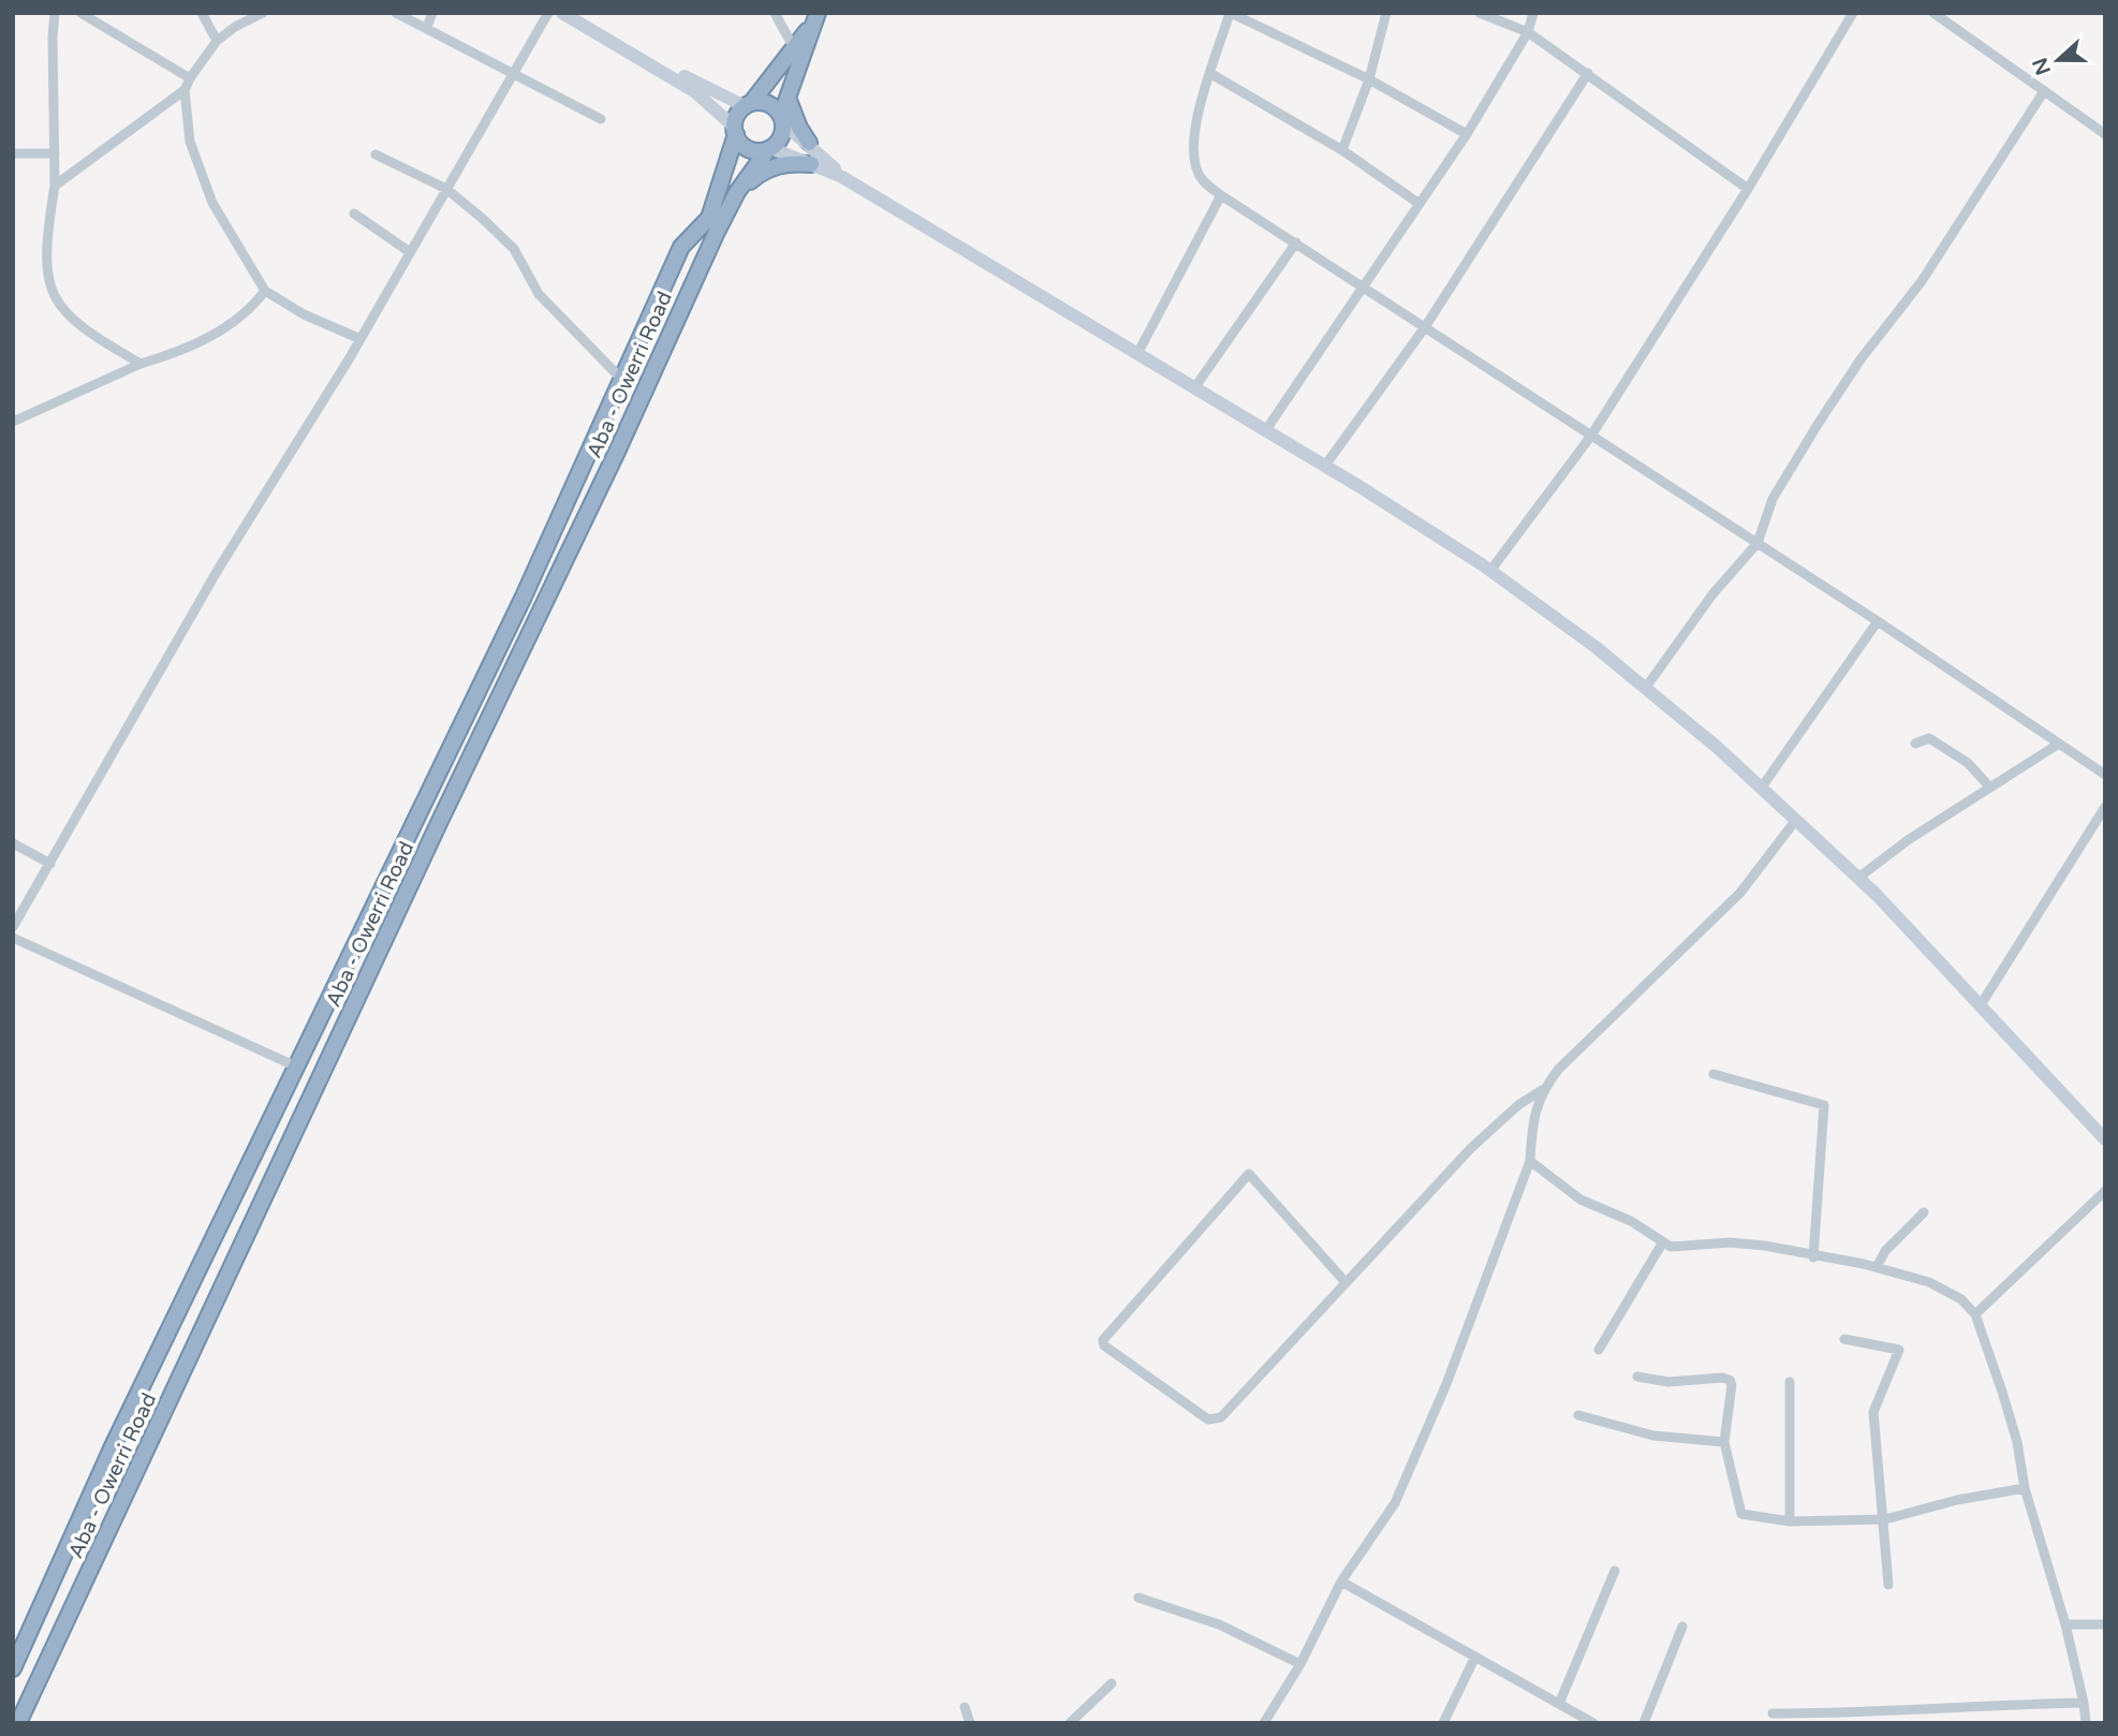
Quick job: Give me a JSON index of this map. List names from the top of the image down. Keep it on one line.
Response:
{"streets":{"highway":["Aba - Owerri Road"]},"north":"left"}
